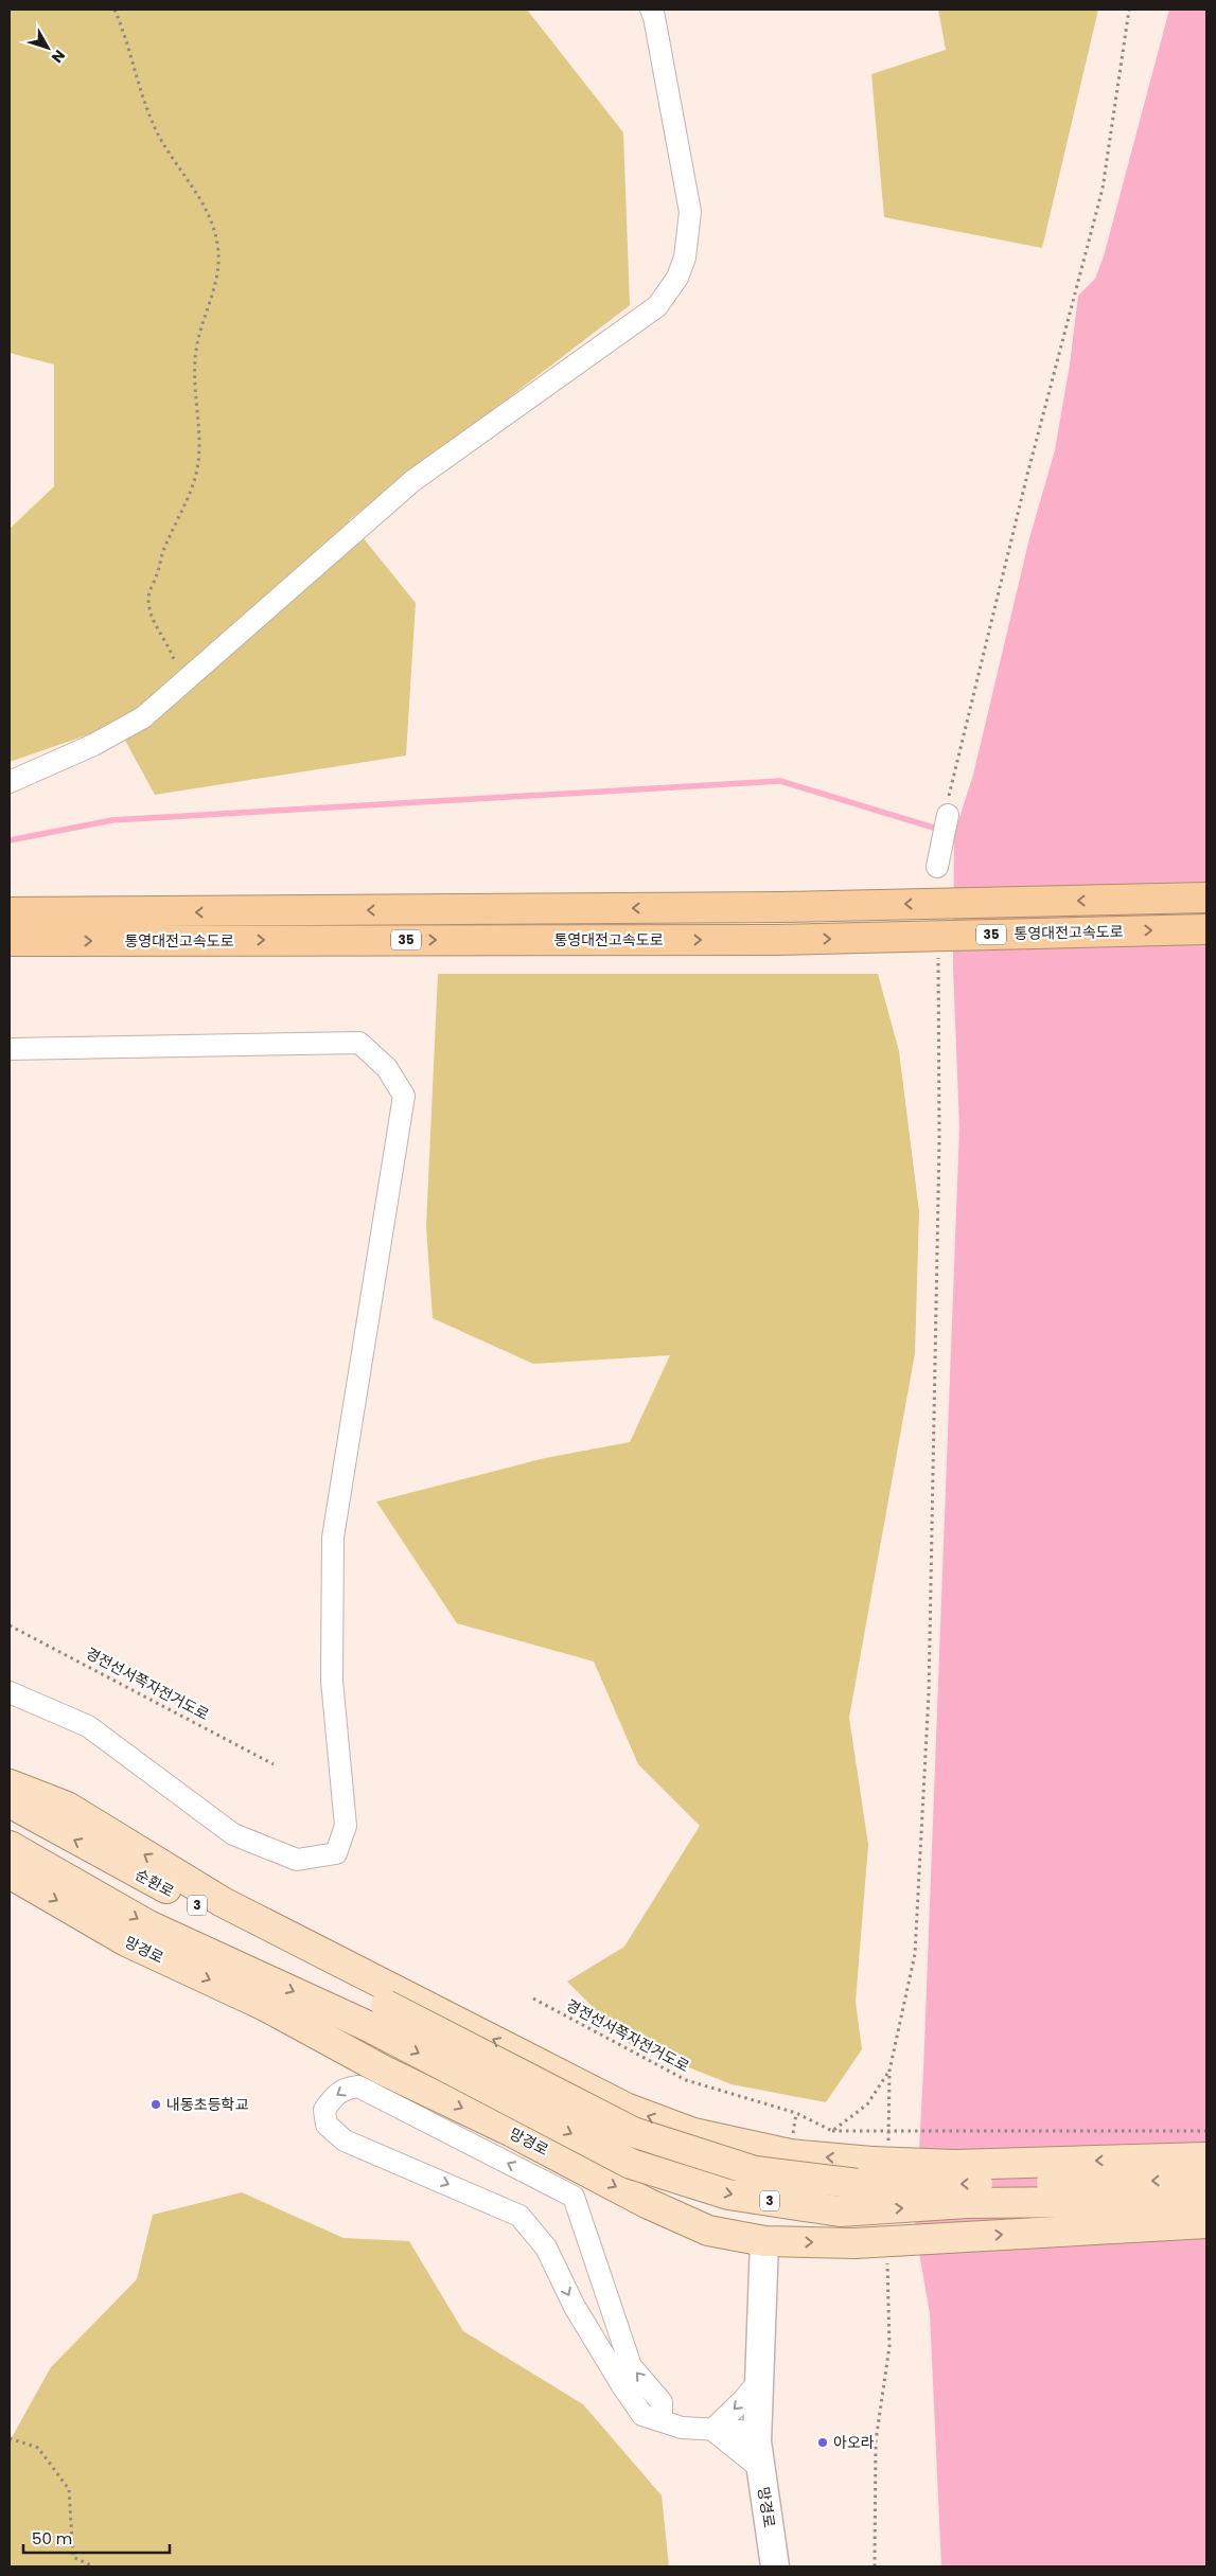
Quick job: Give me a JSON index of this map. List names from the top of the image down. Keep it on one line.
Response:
{"streets":{"highway":["통영대전고속도로","35"],"main road":["순환로","3","망경로"],"path":["경전선서쪽자전거도로"]},"crossings":[["순환로","3"]],"places":["내동초등학교","아오라"],"scale_bar":"50 m","north":"bottom right"}
